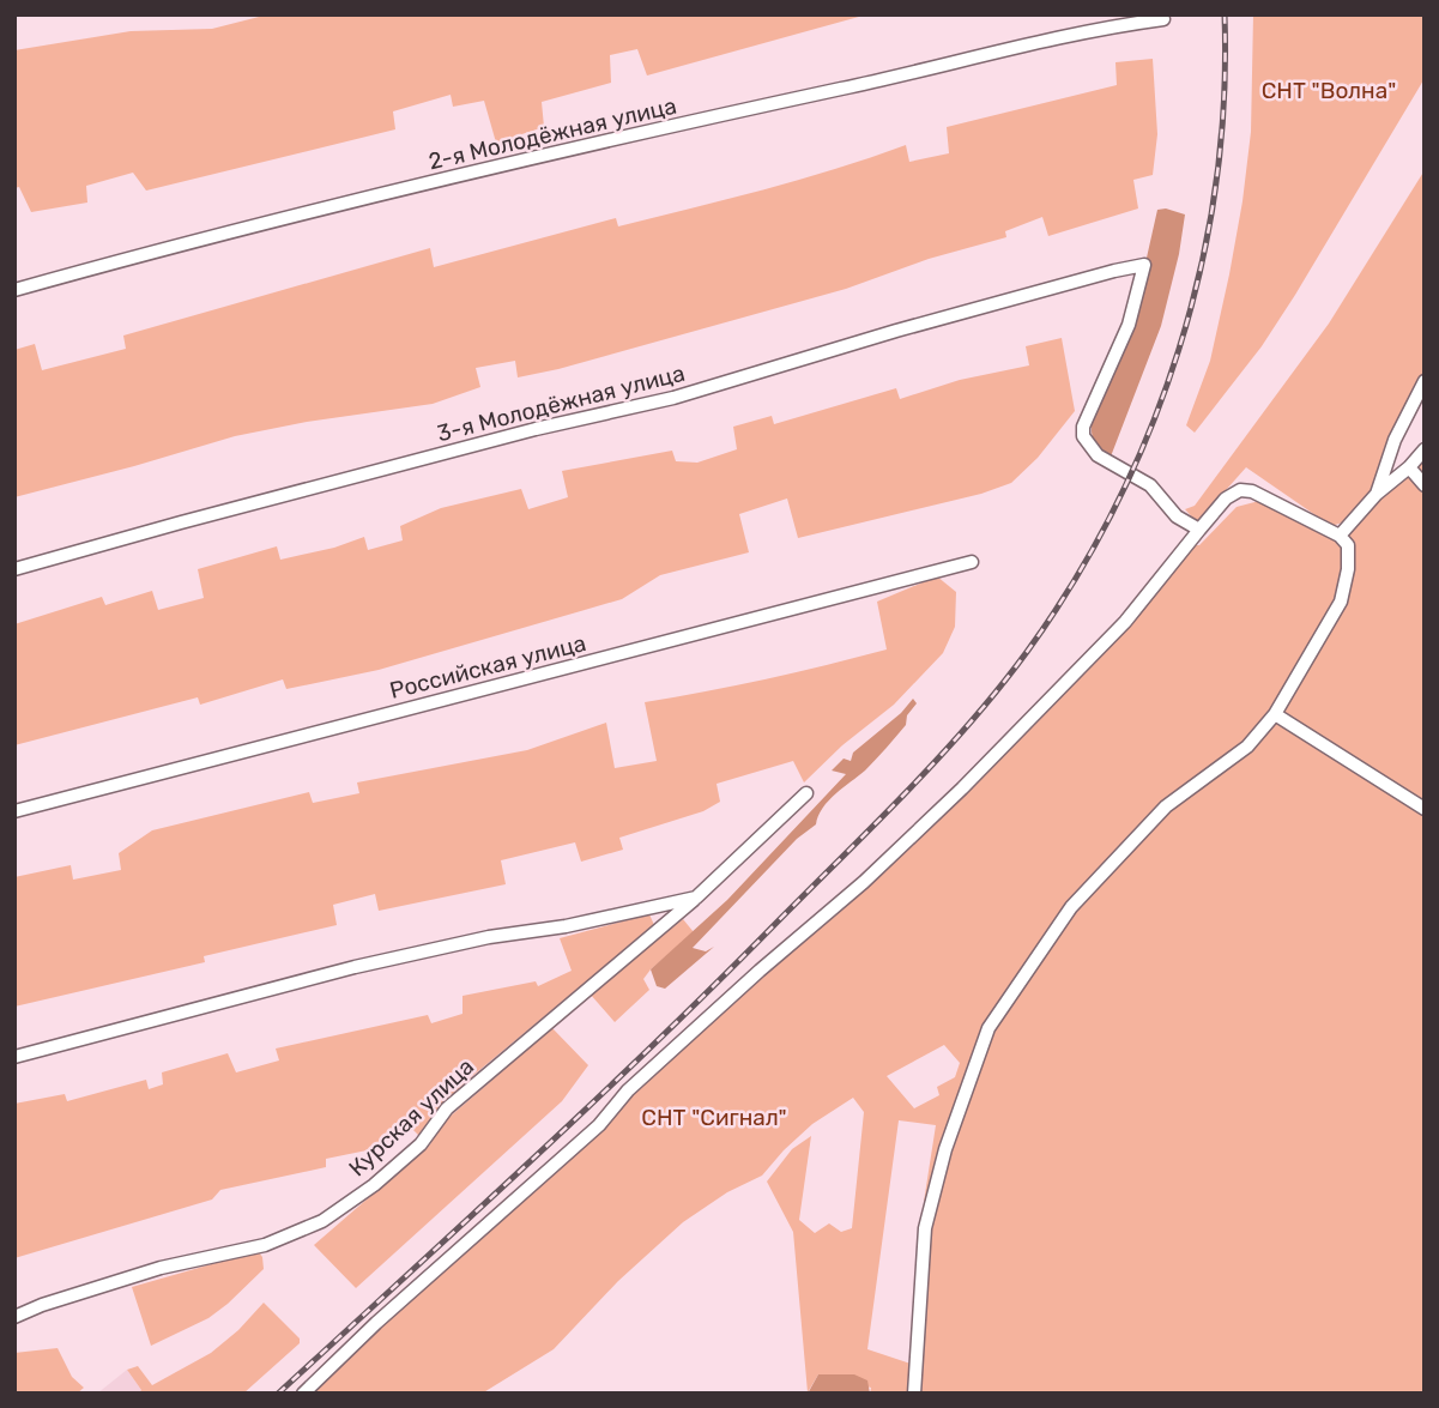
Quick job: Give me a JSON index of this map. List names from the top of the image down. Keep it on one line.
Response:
{"streets":{"street":["2-я Молодёжная улица","3-я Молодёжная улица","Российская улица","Курская улица"]},"parks":["СНТ \"Волна\"","СНТ \"Сигнал\""]}
